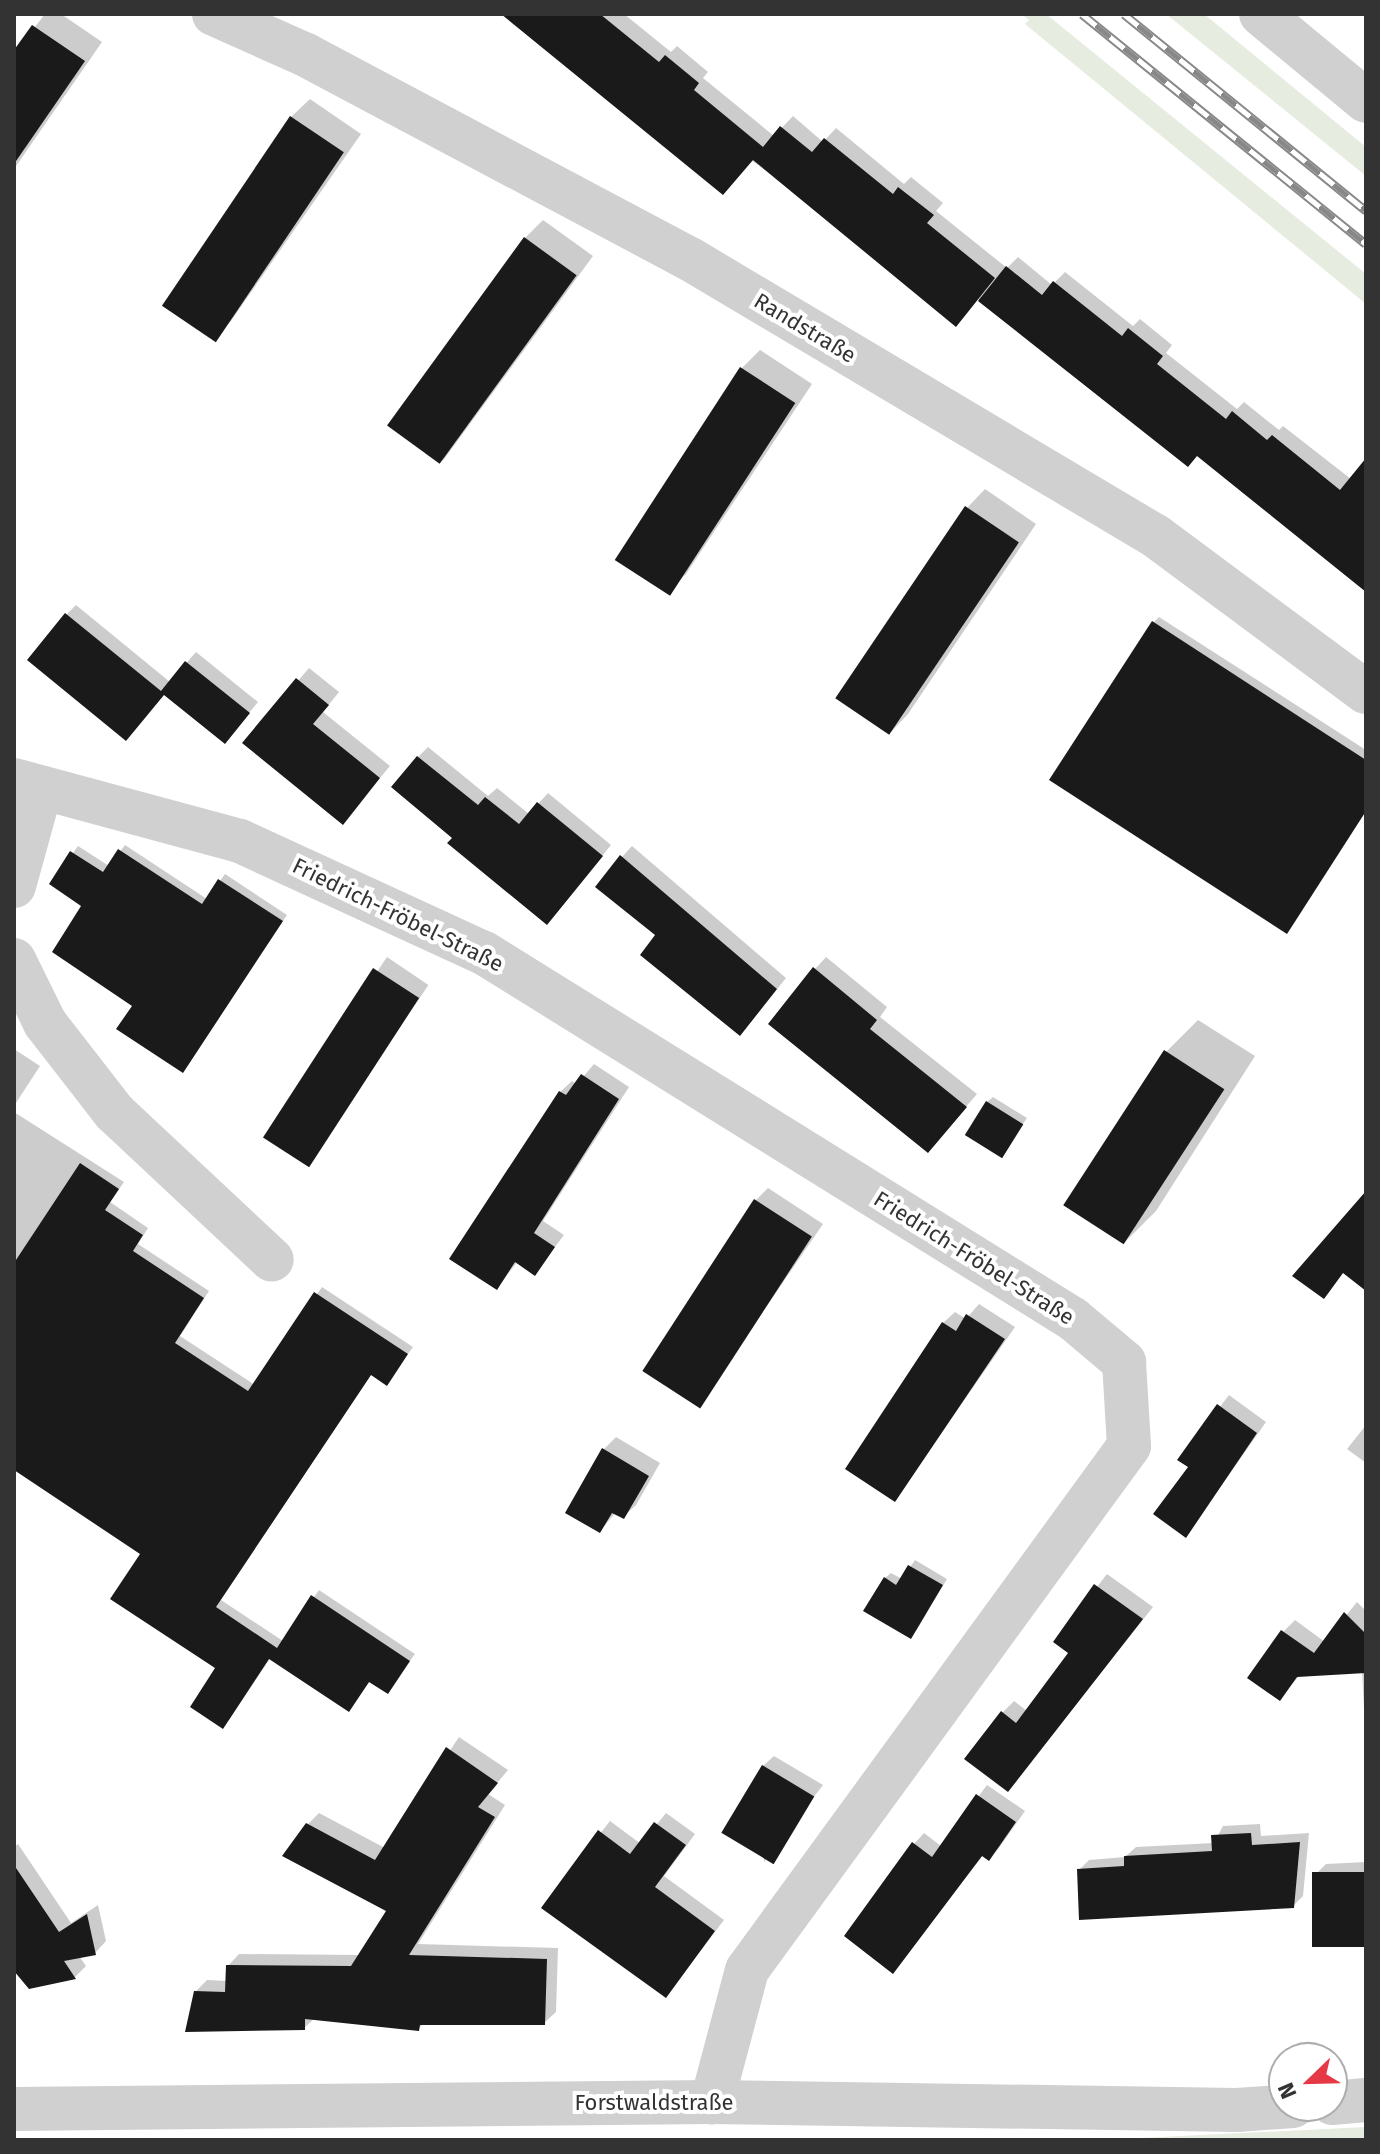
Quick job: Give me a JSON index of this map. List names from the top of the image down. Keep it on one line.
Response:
{"streets":{"street":["Randstraße","Friedrich-Fröbel-Straße","Forstwaldstraße"]},"crossings":[["Friedrich-Fröbel-Straße","Forstwaldstraße"]],"north":"bottom left"}
